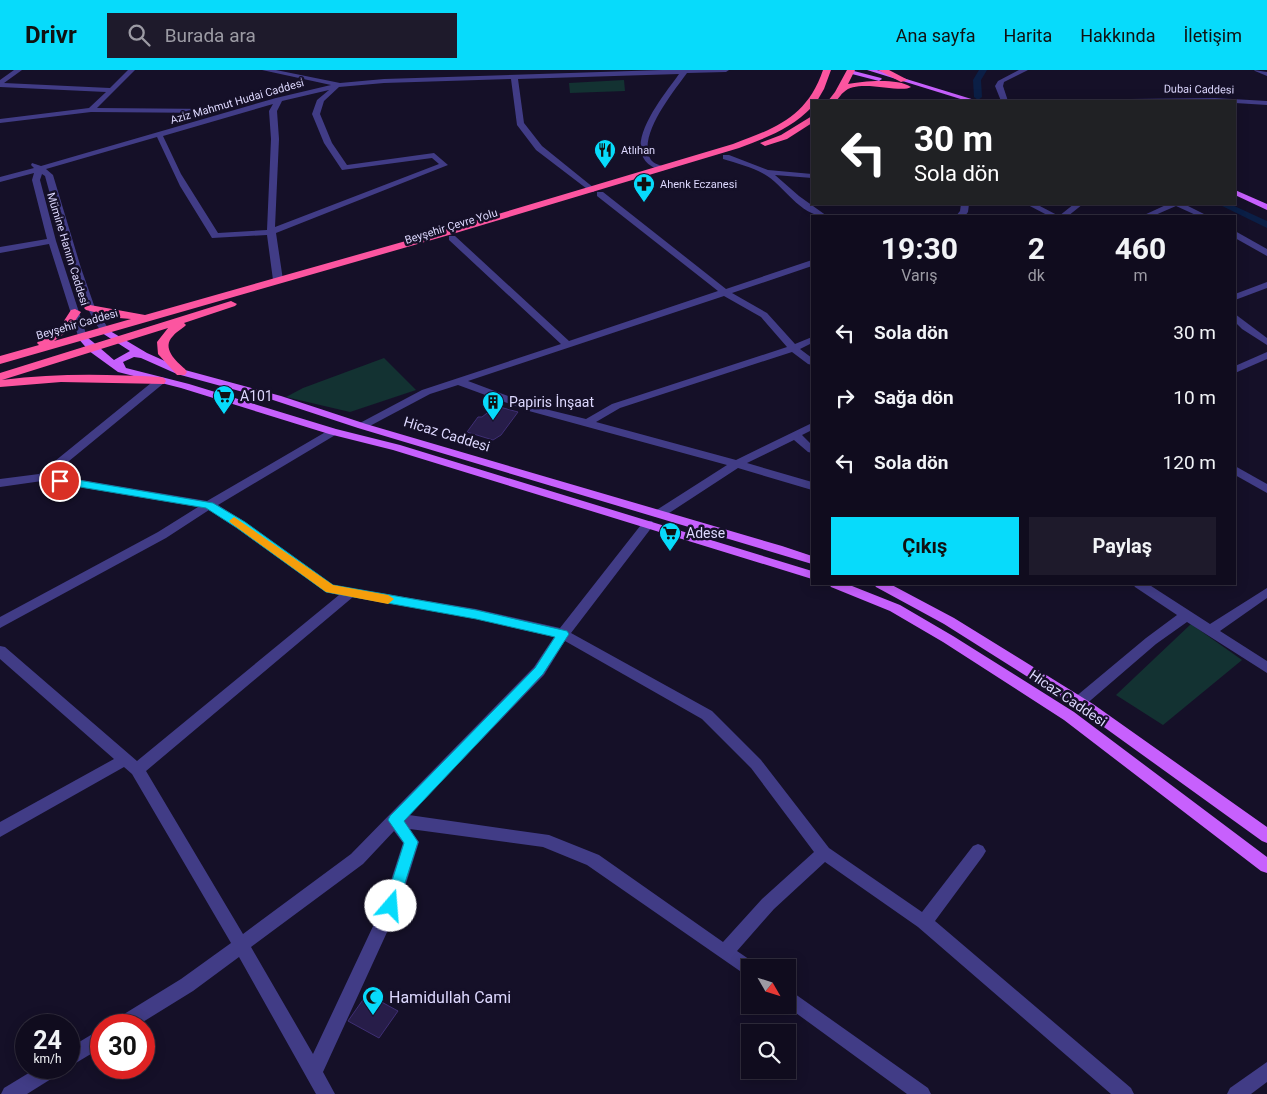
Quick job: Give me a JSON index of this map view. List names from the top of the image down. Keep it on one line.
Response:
{"streets":{"highway":["Beyşehir Çevre Yolu","Beyşehir Caddesi"],"main road":["Hicaz Caddesi"],"street":["Dubai Caddesi","Aziz Mahmut Hudai Caddesi","Mümine Hanım Caddesi"]},"crossings":[["Aziz Mahmut Hudai Caddesi","Mümine Hanım Caddesi"],["Beyşehir Çevre Yolu","Beyşehir Caddesi"],["Beyşehir Çevre Yolu","Hicaz Caddesi"],["Mümine Hanım Caddesi","Beyşehir Caddesi"],["Mümine Hanım Caddesi","Hicaz Caddesi"],["Beyşehir Caddesi","Hicaz Caddesi"]],"places":{"restaurant":["Atlıhan"],"pharmacy":["Ahenk Eczanesi"],"supermarket":["A101","Adese"],"building":["Papiris İnşaat"],"mosque":["Hamidullah Cami"]},"north":"bottom right","page":{"header":"Drivr","search":"Burada ara","nav":["Ana sayfa","Harita","Hakkında","İletişim"],"turn":["30 m","Sola dön"],"eta":["19:30","Varış","2","dk","460","m"],"list":[{"name":"Sola dön","value":"30 m"},{"name":"Sağa dön","value":"10 m"},{"name":"Sola dön","value":"120 m"}],"buttons":["Çıkış","Paylaş"],"speed":"24 km/h","limit":"30"}}
